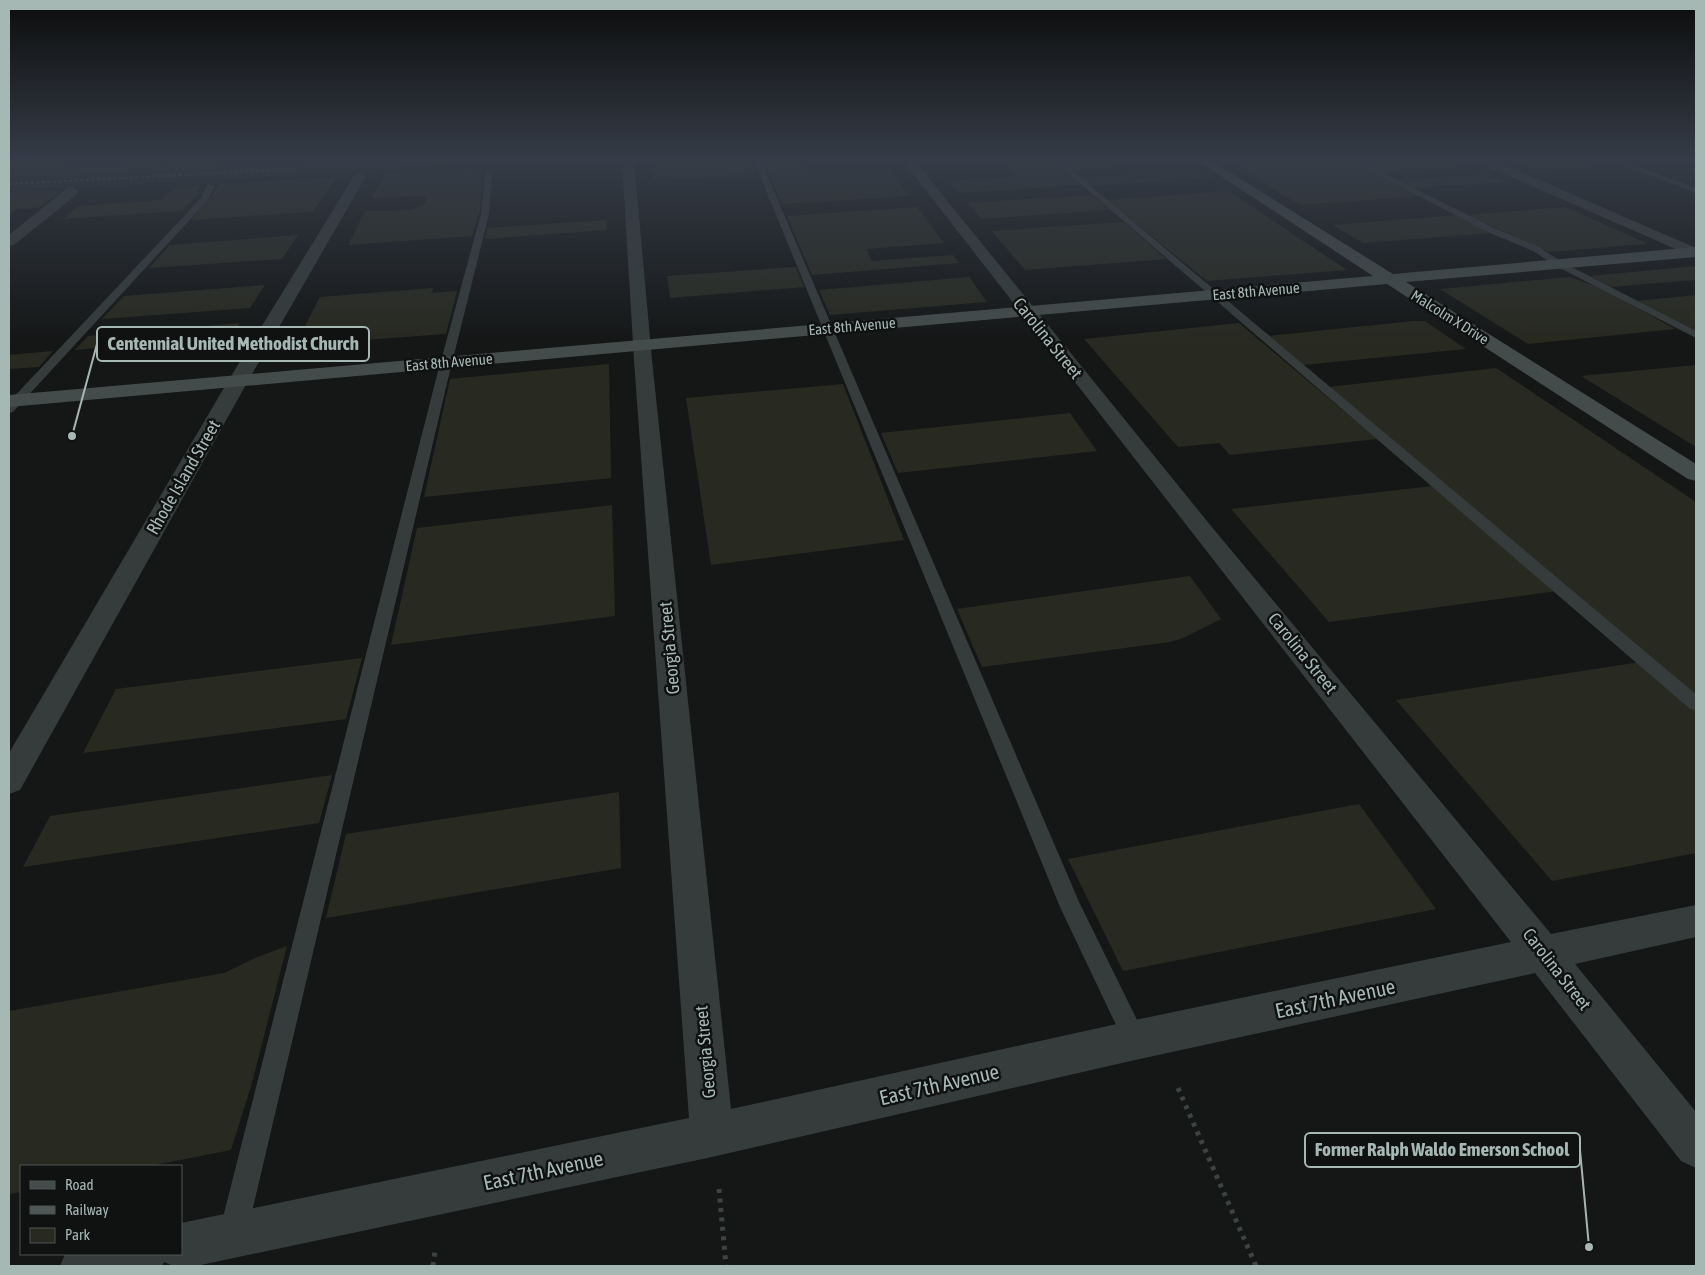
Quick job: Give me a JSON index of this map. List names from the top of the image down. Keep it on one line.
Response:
{"streets":{"street":["East 8th Avenue","Malcolm X Drive","Carolina Street","Rhode Island Street","Georgia Street","East 7th Avenue"]},"crossings":[["East 8th Avenue","Malcolm X Drive"],["East 8th Avenue","Carolina Street"],["East 8th Avenue","Rhode Island Street"],["East 8th Avenue","Georgia Street"],["Carolina Street","East 7th Avenue"],["Georgia Street","East 7th Avenue"]],"places":["Centennial United Methodist Church","Former Ralph Waldo Emerson School"],"legend":["Road","Railway","Park"]}
